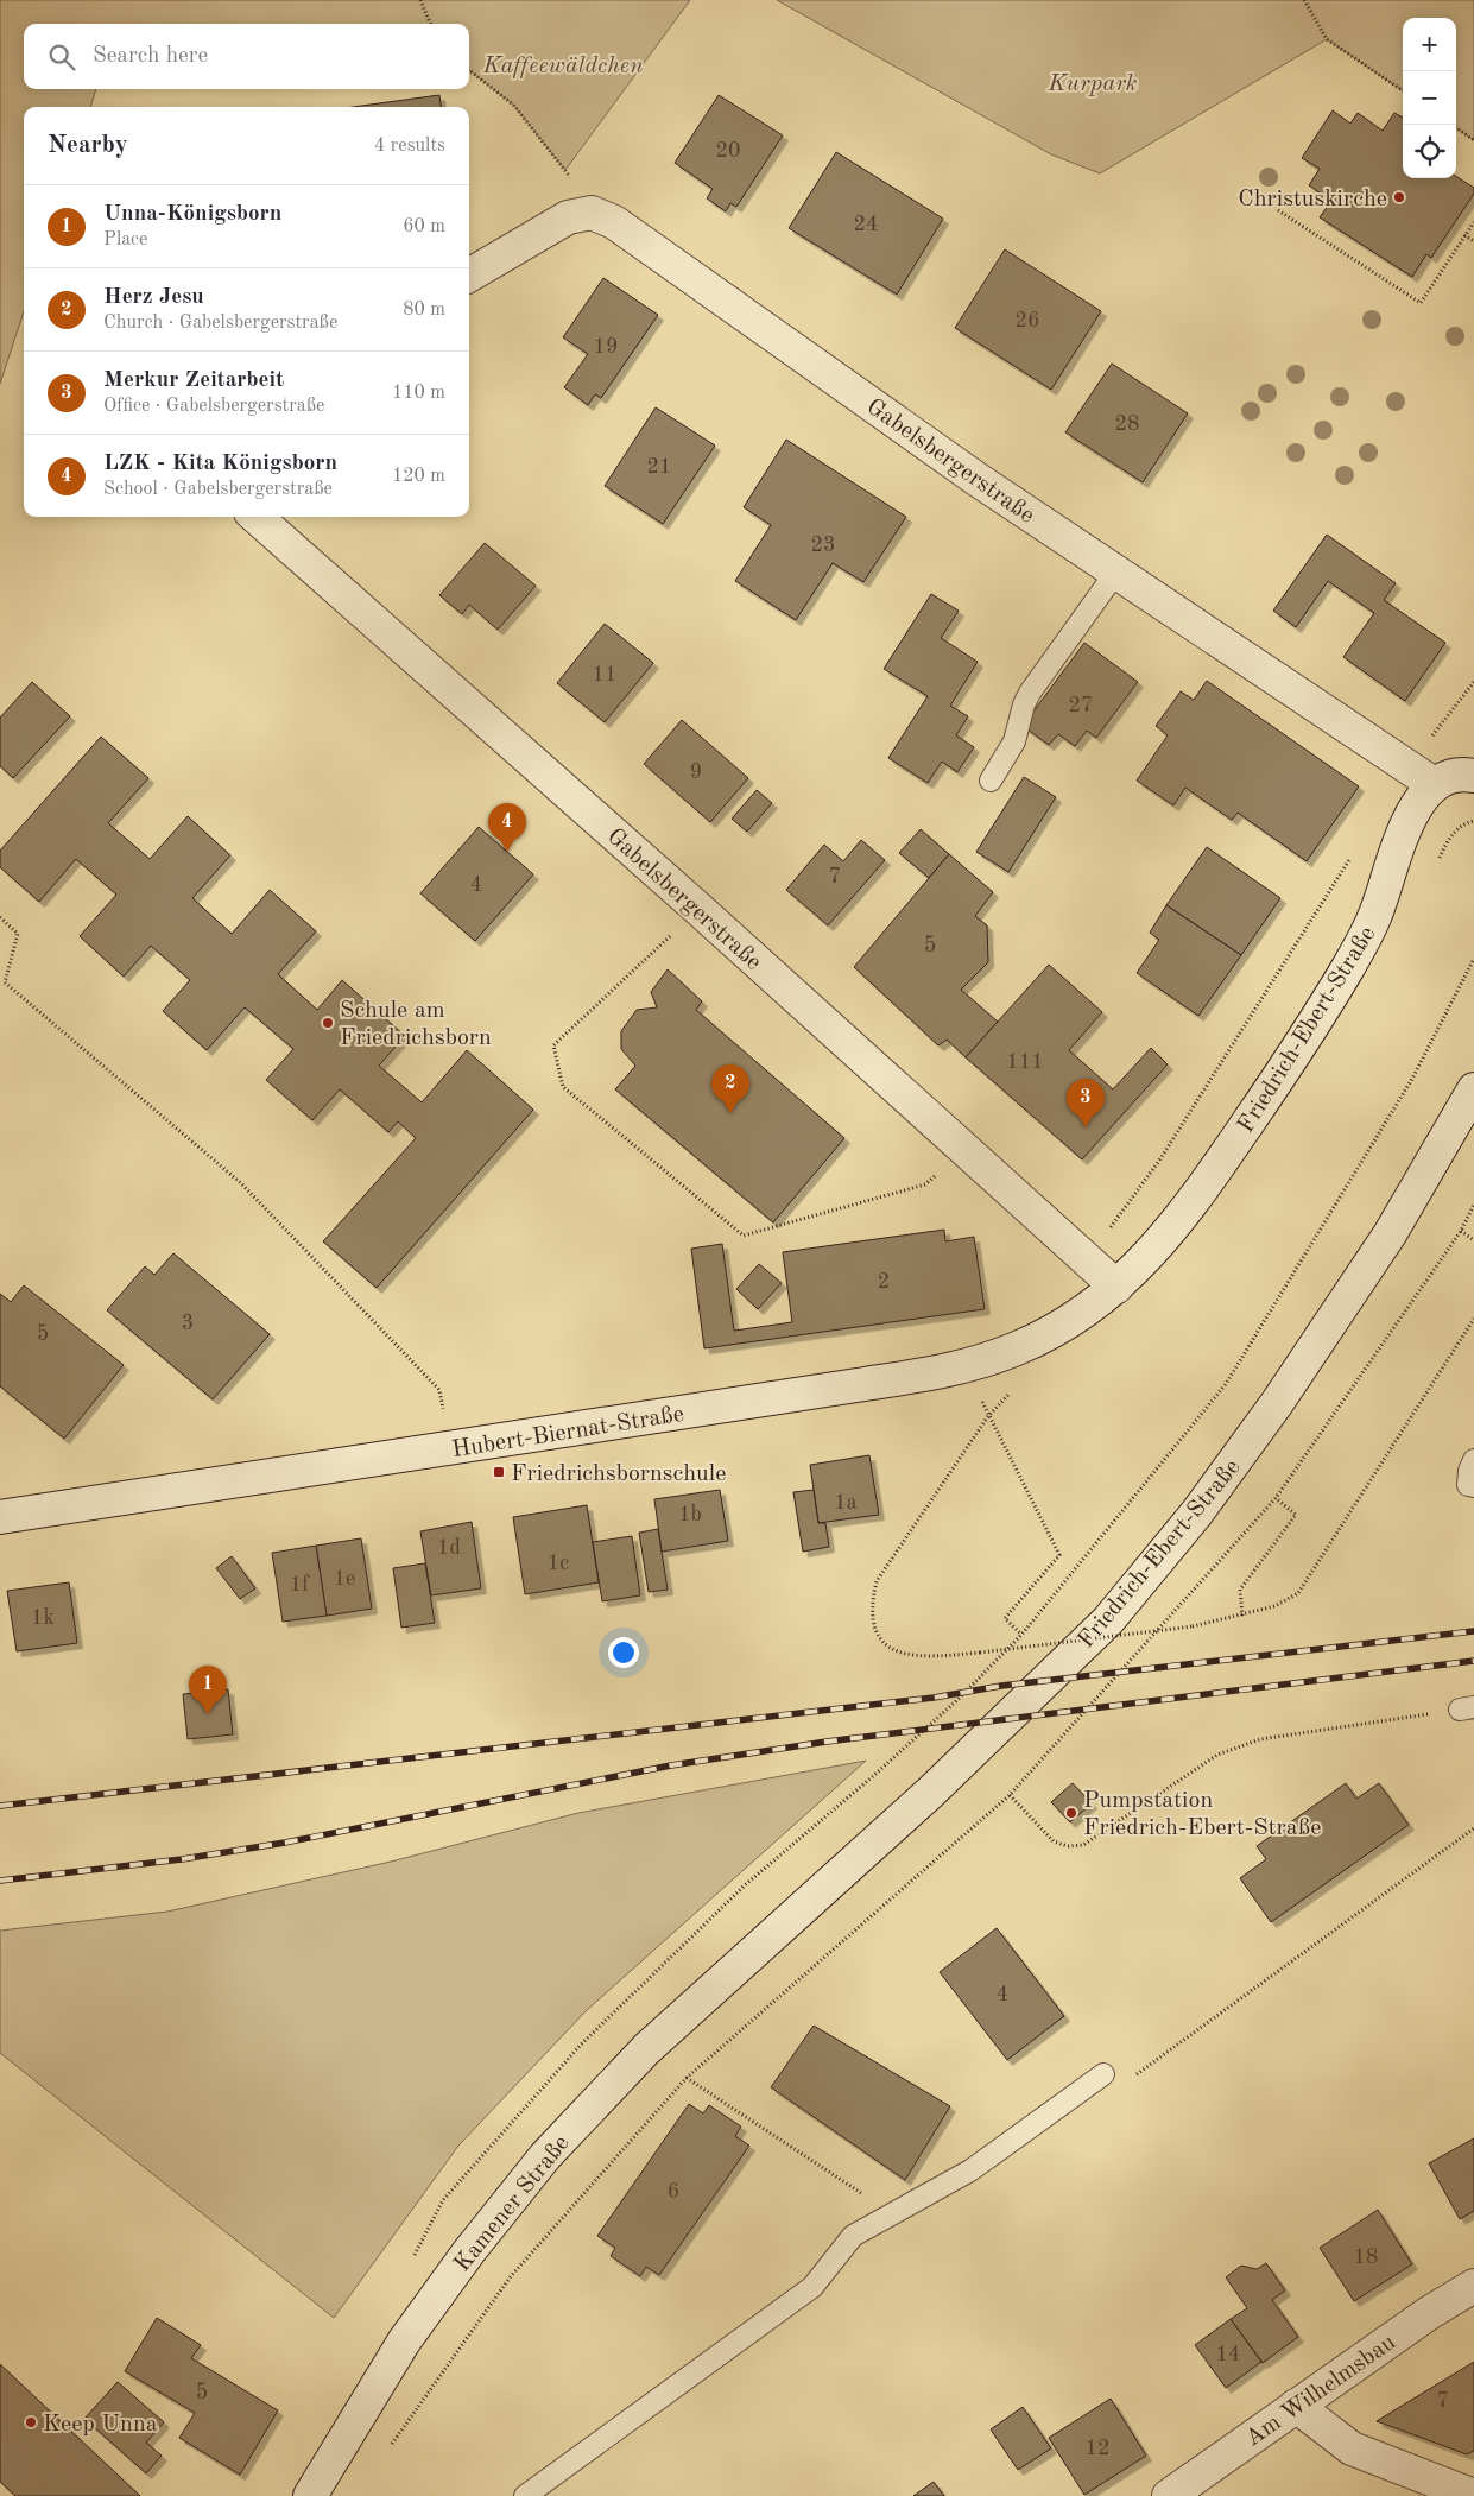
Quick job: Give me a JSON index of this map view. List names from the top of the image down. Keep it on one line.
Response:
{"streets":{"street":["Gabelsbergerstraße","Friedrich-Ebert-Straße","Hubert-Biernat-Straße","Kamener Straße","Am Wilhelmsbau"]},"crossings":[["Gabelsbergerstraße","Friedrich-Ebert-Straße"],["Gabelsbergerstraße","Hubert-Biernat-Straße"],["Friedrich-Ebert-Straße","Hubert-Biernat-Straße"],["Friedrich-Ebert-Straße","Kamener Straße"]],"parks":["Kaffeewäldchen","Kurpark"],"places":{"other":["Christuskirche","Schule am Friedrichsborn","Pumpstation Friedrich-Ebert-Straße","Keep Unna"],"transit":["Friedrichsbornschule"]},"house_numbers":["20","24","26","19","28","21","23","11","27","9","7","4","5","111","2","3","5","1a","1b","1d","1c","1e","1f","1k","4","6","18","14","5","7","12"],"page":{"map_buttons":["+","−"],"search":"Search here","heading":["Nearby","4 results"],"list":[{"mark":"1","name":"Unna-Königsborn","note":"Place","value":"60 m"},{"mark":"2","name":"Herz Jesu","note":"Church · Gabelsbergerstraße","value":"80 m"},{"mark":"3","name":"Merkur Zeitarbeit","note":"Office · Gabelsbergerstraße","value":"110 m"},{"mark":"4","name":"LZK - Kita Königsborn","note":"School · Gabelsbergerstraße","value":"120 m"}],"pins":["4","2","3","1"]}}
